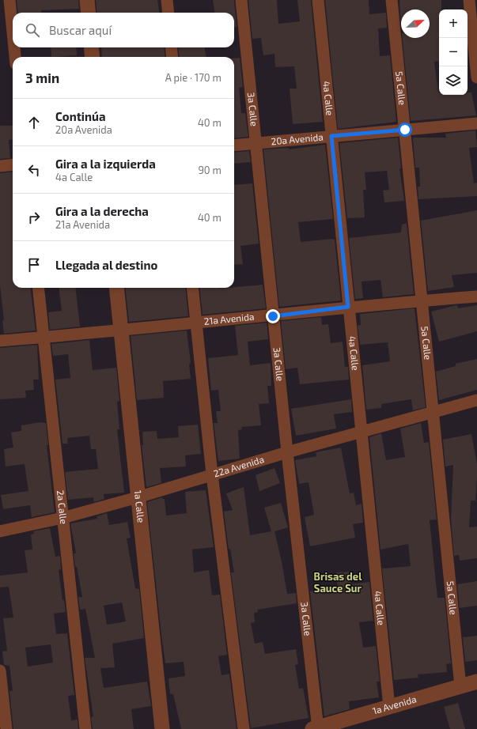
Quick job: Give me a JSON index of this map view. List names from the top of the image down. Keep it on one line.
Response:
{"streets":{"street":["5a Calle","4a Calle","3a Calle","20a Avenida","21a Avenida","22a Avenida","2a Calle","1a Calle","1a Avenida"]},"crossings":[["5a Calle","20a Avenida"],["5a Calle","21a Avenida"],["5a Calle","22a Avenida"],["5a Calle","1a Avenida"],["4a Calle","20a Avenida"],["4a Calle","21a Avenida"],["4a Calle","22a Avenida"],["4a Calle","1a Avenida"],["3a Calle","20a Avenida"],["3a Calle","21a Avenida"],["3a Calle","22a Avenida"],["3a Calle","1a Avenida"],["21a Avenida","2a Calle"],["21a Avenida","1a Calle"],["22a Avenida","2a Calle"],["22a Avenida","1a Calle"]],"districts":["Brisas del Sauce Sur"],"north":"top right","page":{"map_buttons":["+","−"],"search":"Buscar aquí","heading":["3 min","A pie · 170 m"],"list":[["Continúa","20a Avenida","40 m"],["Gira a la izquierda","4a Calle","90 m"],["Gira a la derecha","21a Avenida","40 m"],"Llegada al destino"]}}
